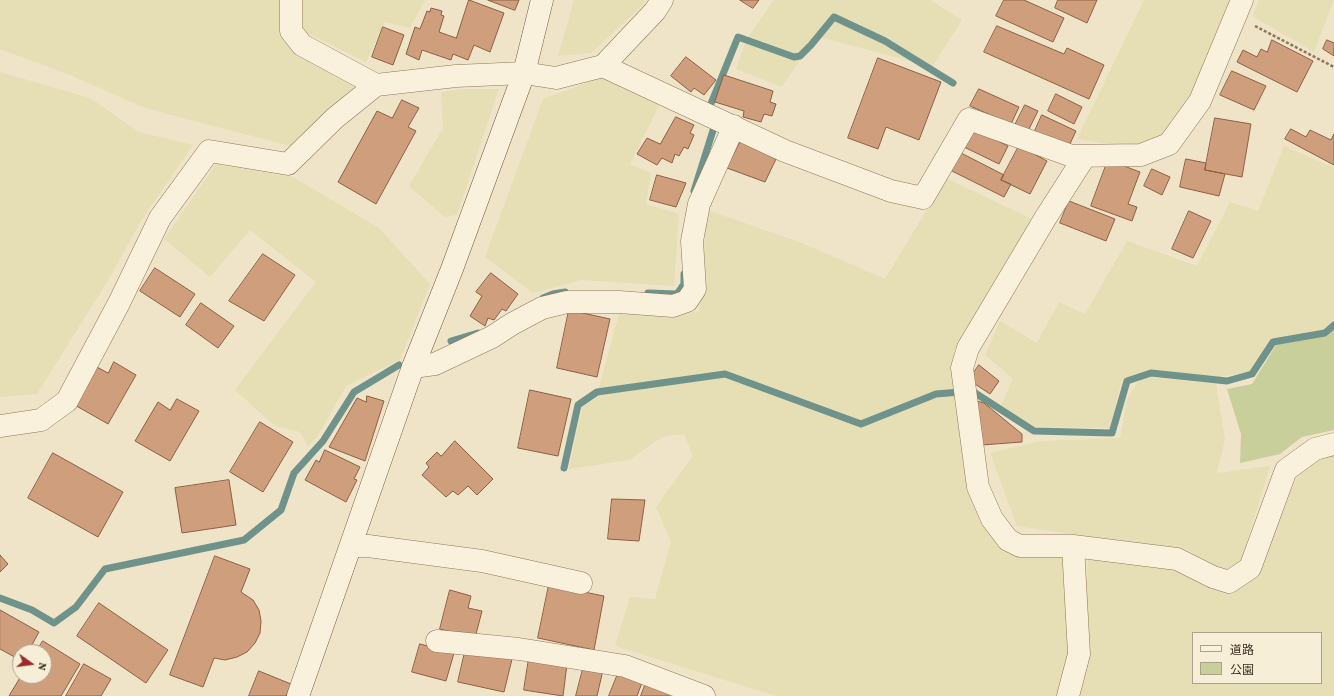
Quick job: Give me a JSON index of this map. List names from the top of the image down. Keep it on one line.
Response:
{"legend":["道路","公園"],"north":"right"}
